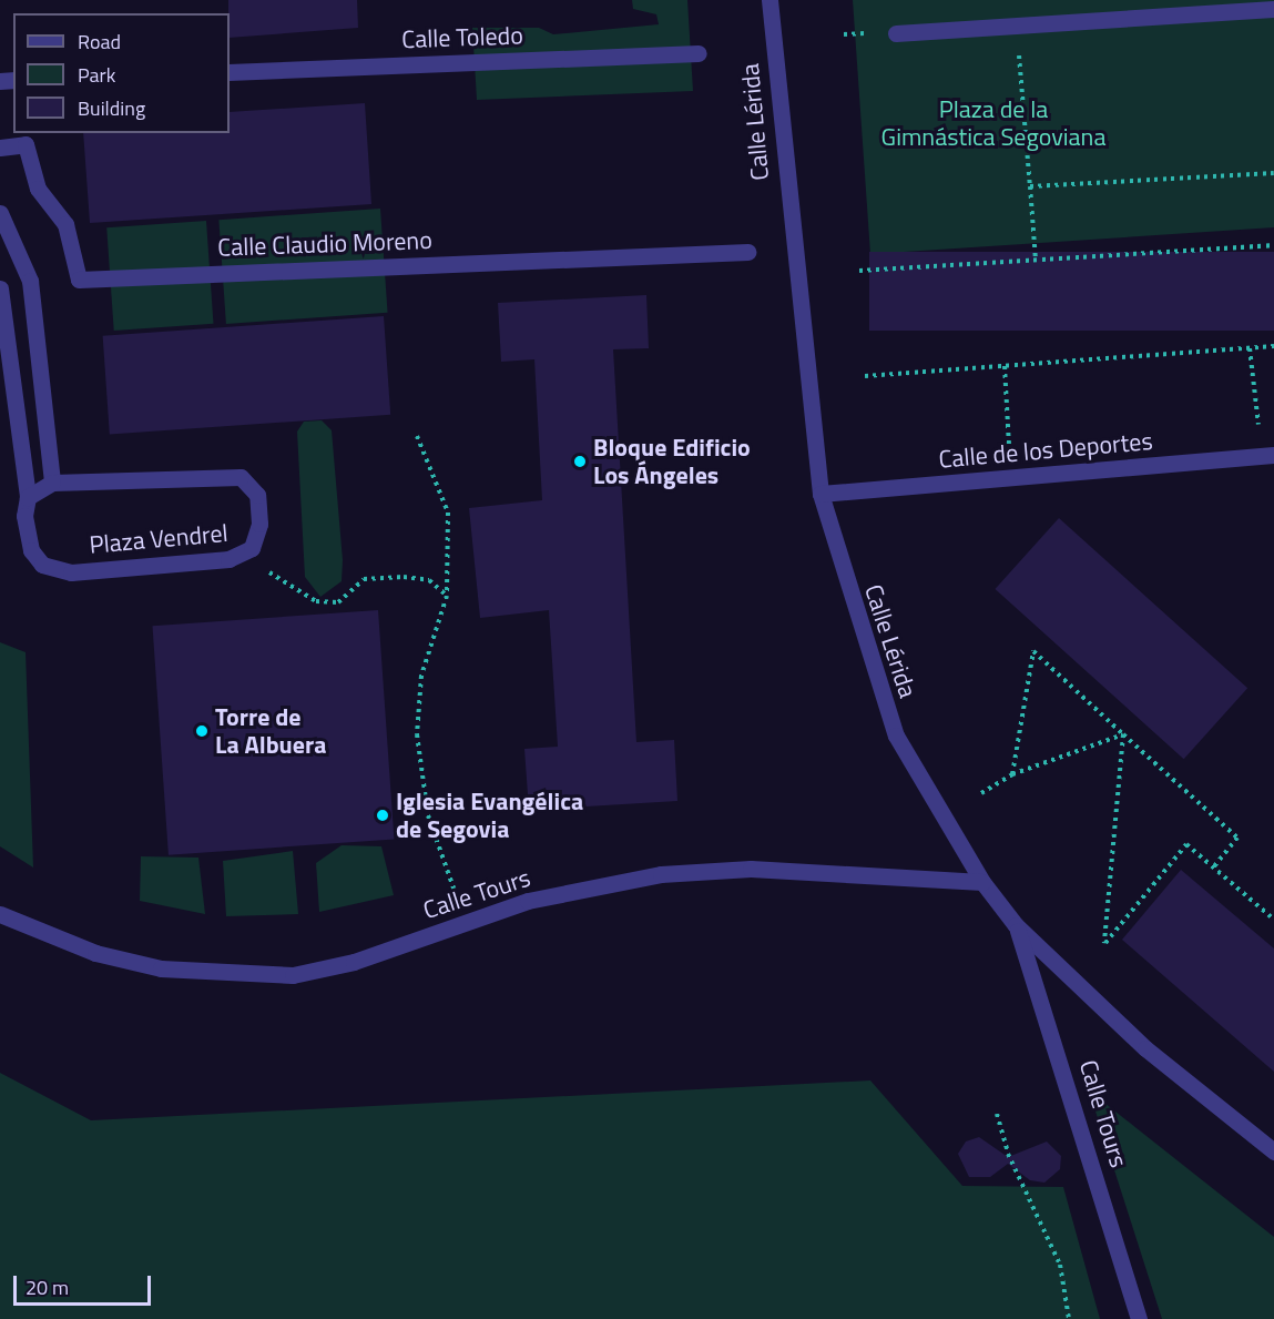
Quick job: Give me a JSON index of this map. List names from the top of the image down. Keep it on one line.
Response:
{"streets":{"street":["Calle Toledo","Calle Lérida","Calle Claudio Moreno","Calle de los Deportes","Plaza Vendrel","Calle Tours"]},"crossings":[["Calle Lérida","Calle de los Deportes"],["Calle Lérida","Calle Tours"]],"parks":["Plaza de la Gimnástica Segoviana"],"places":["Bloque Edificio Los Ángeles","Torre de La Albuera","Iglesia Evangélica de Segovia"],"legend":["Road","Park","Building"],"scale_bar":"20 m"}
